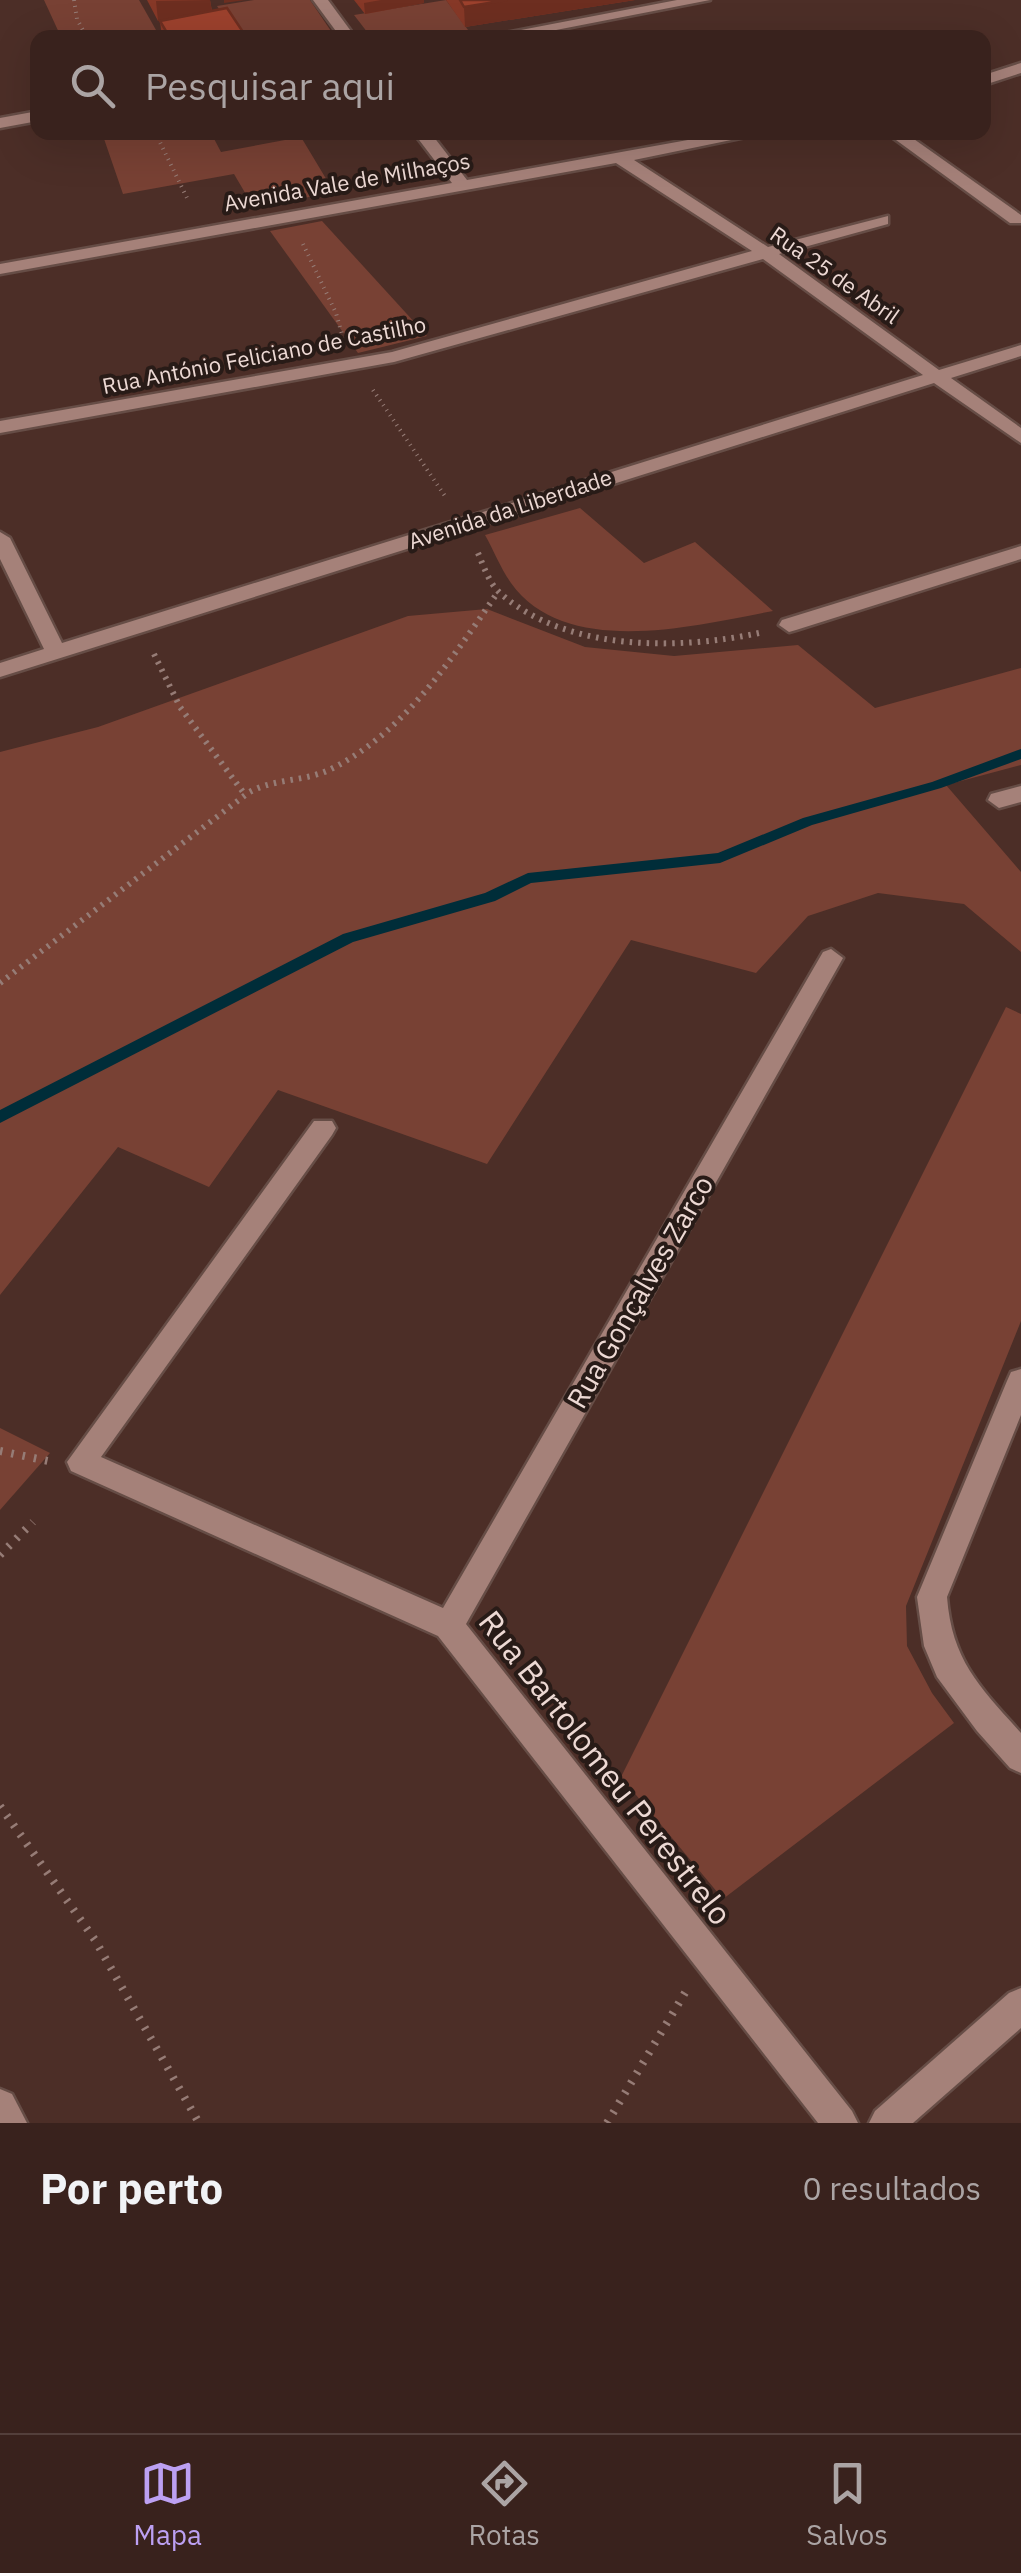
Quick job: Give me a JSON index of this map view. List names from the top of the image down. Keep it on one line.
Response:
{"streets":{"street":["Avenida Vale de Milhaços","Rua 25 de Abril","Rua António Feliciano de Castilho","Avenida da Liberdade","Rua Gonçalves Zarco","Rua Bartolomeu Perestrelo"]},"crossings":[["Avenida Vale de Milhaços","Rua 25 de Abril"],["Rua 25 de Abril","Rua António Feliciano de Castilho"],["Rua 25 de Abril","Avenida da Liberdade"],["Rua Gonçalves Zarco","Rua Bartolomeu Perestrelo"]],"page":{"search":"Pesquisar aqui","heading":["Por perto","0 resultados"],"nav":["Mapa","Rotas","Salvos"]}}
